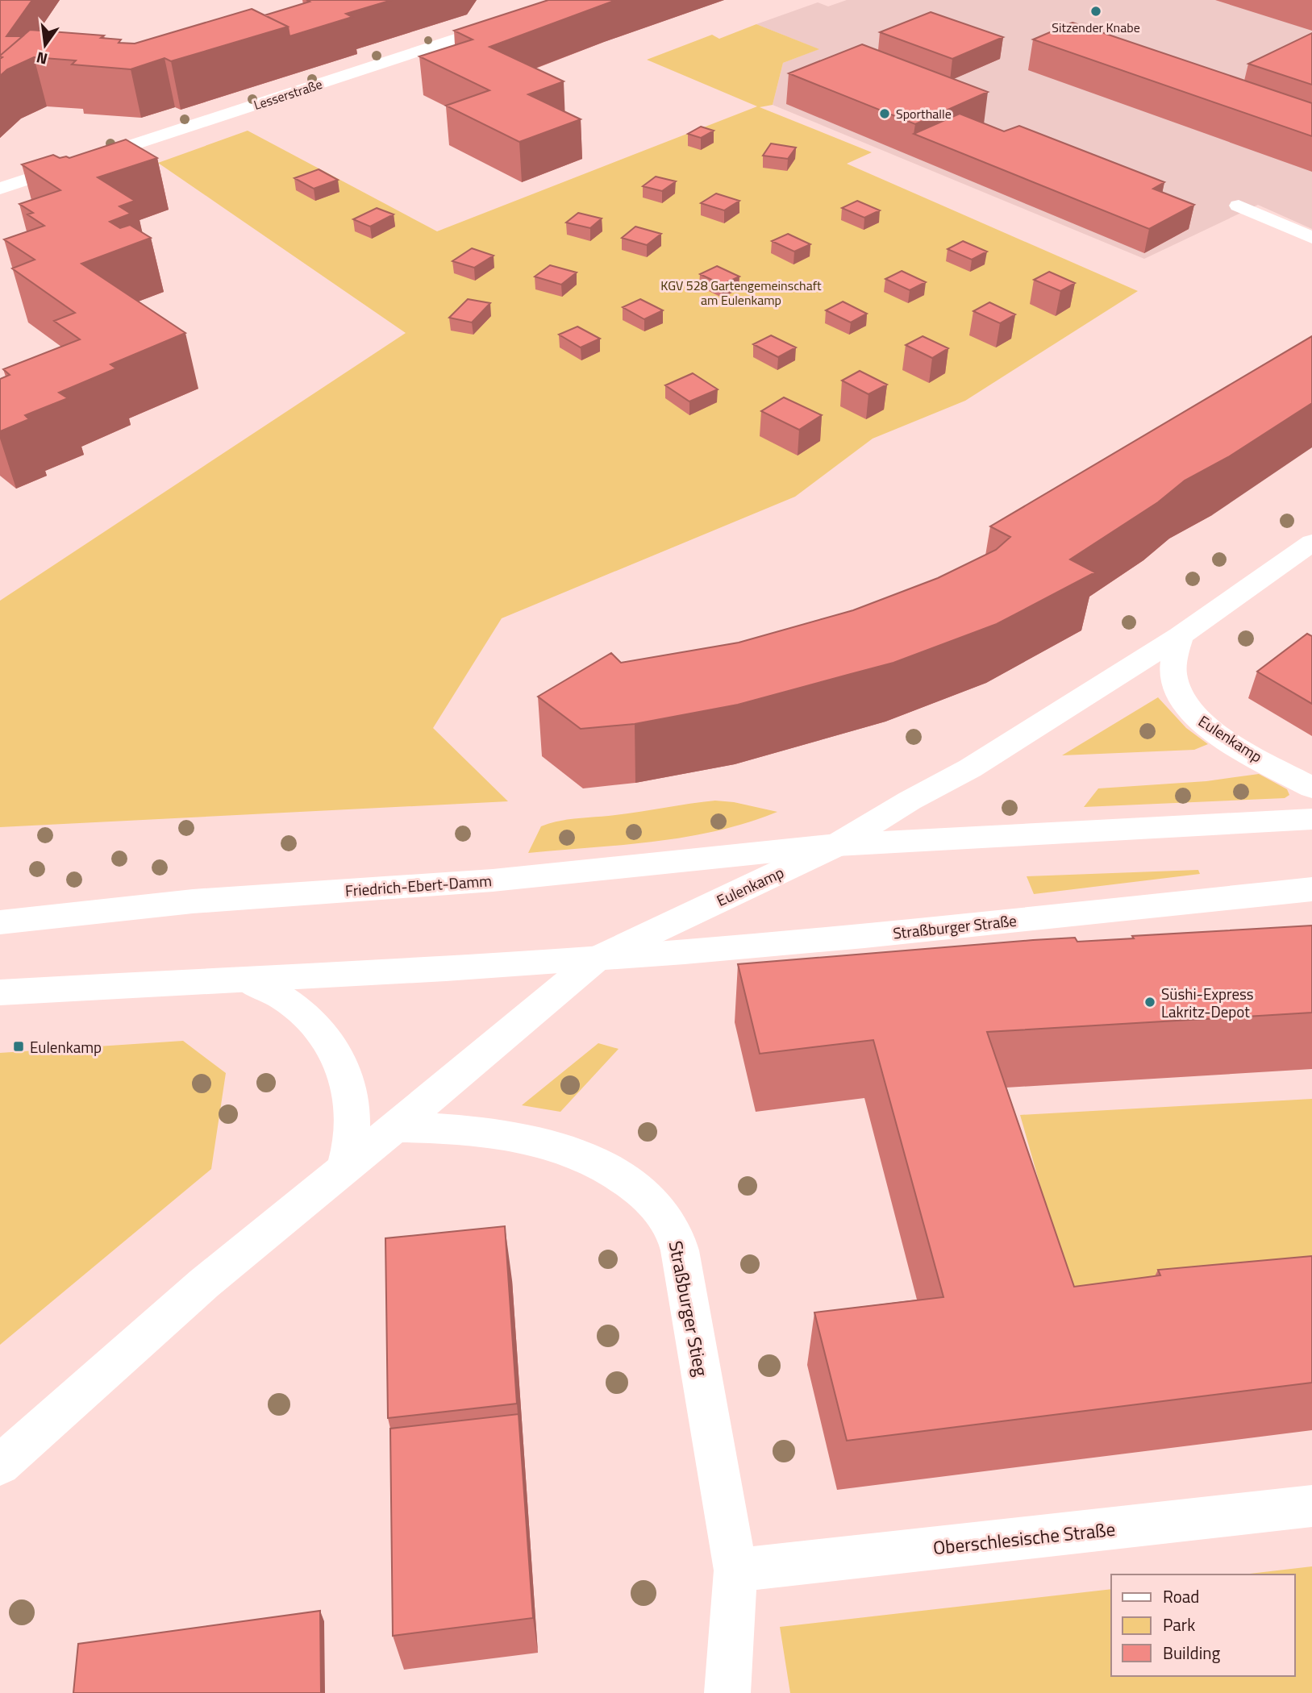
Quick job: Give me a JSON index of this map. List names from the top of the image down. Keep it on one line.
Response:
{"streets":{"street":["Lesserstraße","Eulenkamp","Friedrich-Ebert-Damm","Straßburger Straße","Straßburger Stieg","Oberschlesische Straße"]},"crossings":[["Eulenkamp","Friedrich-Ebert-Damm"],["Eulenkamp","Straßburger Straße"],["Eulenkamp","Straßburger Stieg"],["Straßburger Stieg","Oberschlesische Straße"]],"parks":["KGV 528 Gartengemeinschaft am Eulenkamp"],"places":{"other":["Sitzender Knabe","Sporthalle","Süshi-Express Lakritz-Depot"],"transit":["Eulenkamp"]},"legend":["Road","Park","Building"],"north":"bottom"}
